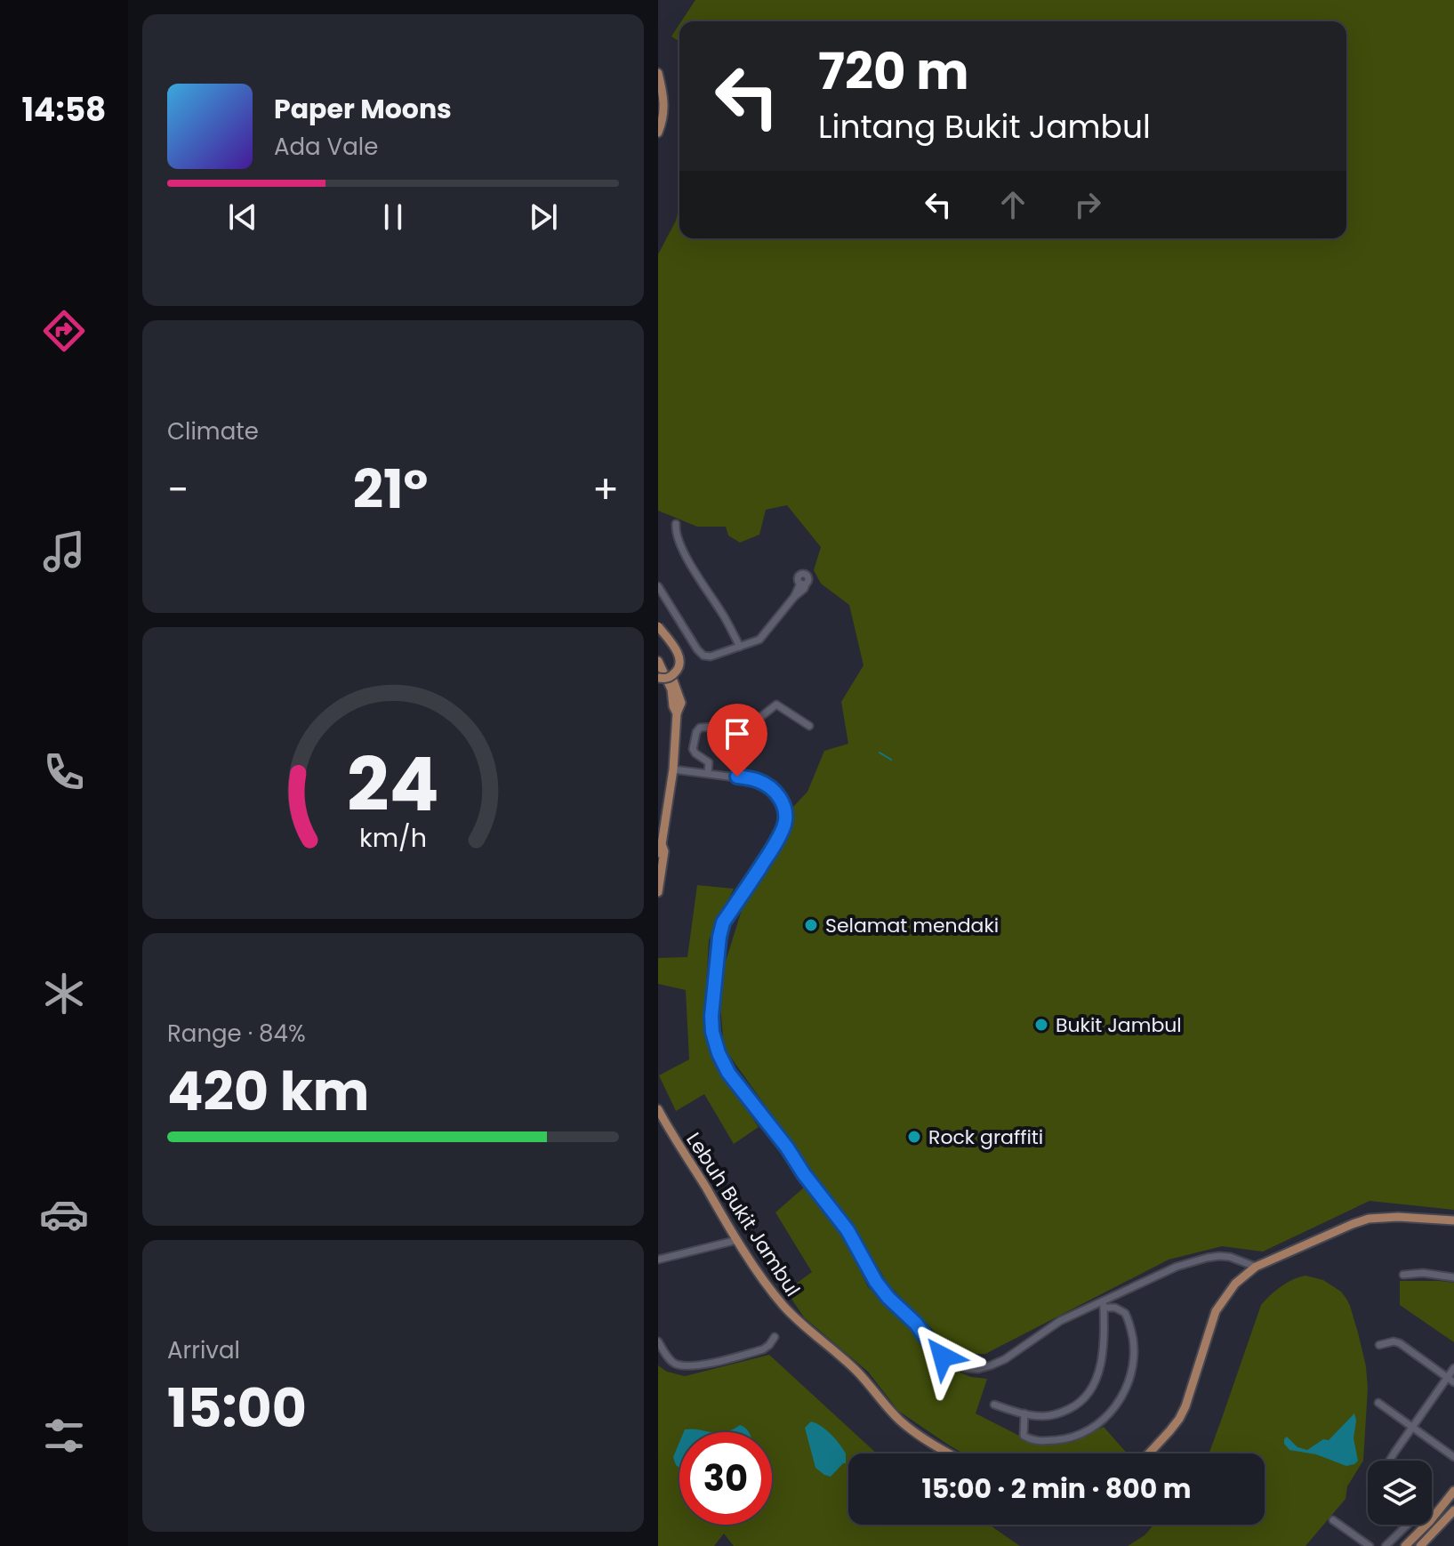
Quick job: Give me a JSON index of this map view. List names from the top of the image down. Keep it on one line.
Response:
{"streets":{"main road":["Lebuh Bukit Jambul"]},"places":["Selamat mendaki","Bukit Jambul","Rock graffiti"],"page":{"tabs":"14:58","turn":["720 m","Lintang Bukit Jambul"],"song":["Paper Moons","Ada Vale"],"tile":["Climate",["Range · 84%","420 km"],["Arrival","15:00"]],"heat":["−","21°","+"],"limit":"30","trip":"15:00 · 2 min · 800 m","gauge":["24","km/h"]}}
